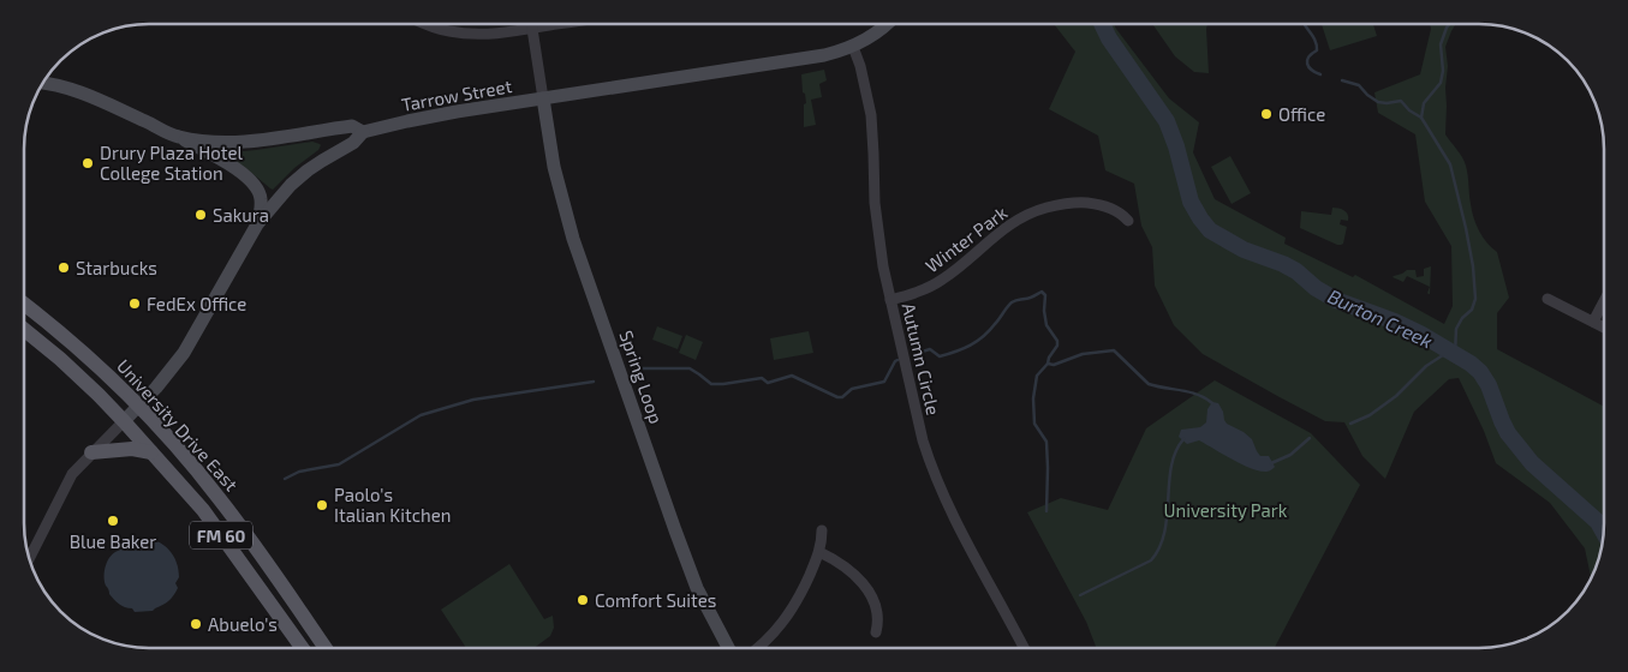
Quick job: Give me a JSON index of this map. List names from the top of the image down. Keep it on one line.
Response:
{"streets":{"main road":["Tarrow Street","Spring Loop","University Drive East","FM 60"],"street":["Winter Park","Autumn Circle"]},"crossings":[["Tarrow Street","Autumn Circle"],["Tarrow Street","Spring Loop"],["Winter Park","Autumn Circle"]],"water":["Burton Creek"],"parks":["University Park"],"places":["Office","Drury Plaza Hotel College Station","Sakura","Starbucks","FedEx Office","Paolo's Italian Kitchen","Blue Baker","Comfort Suites","Abuelo's"]}
